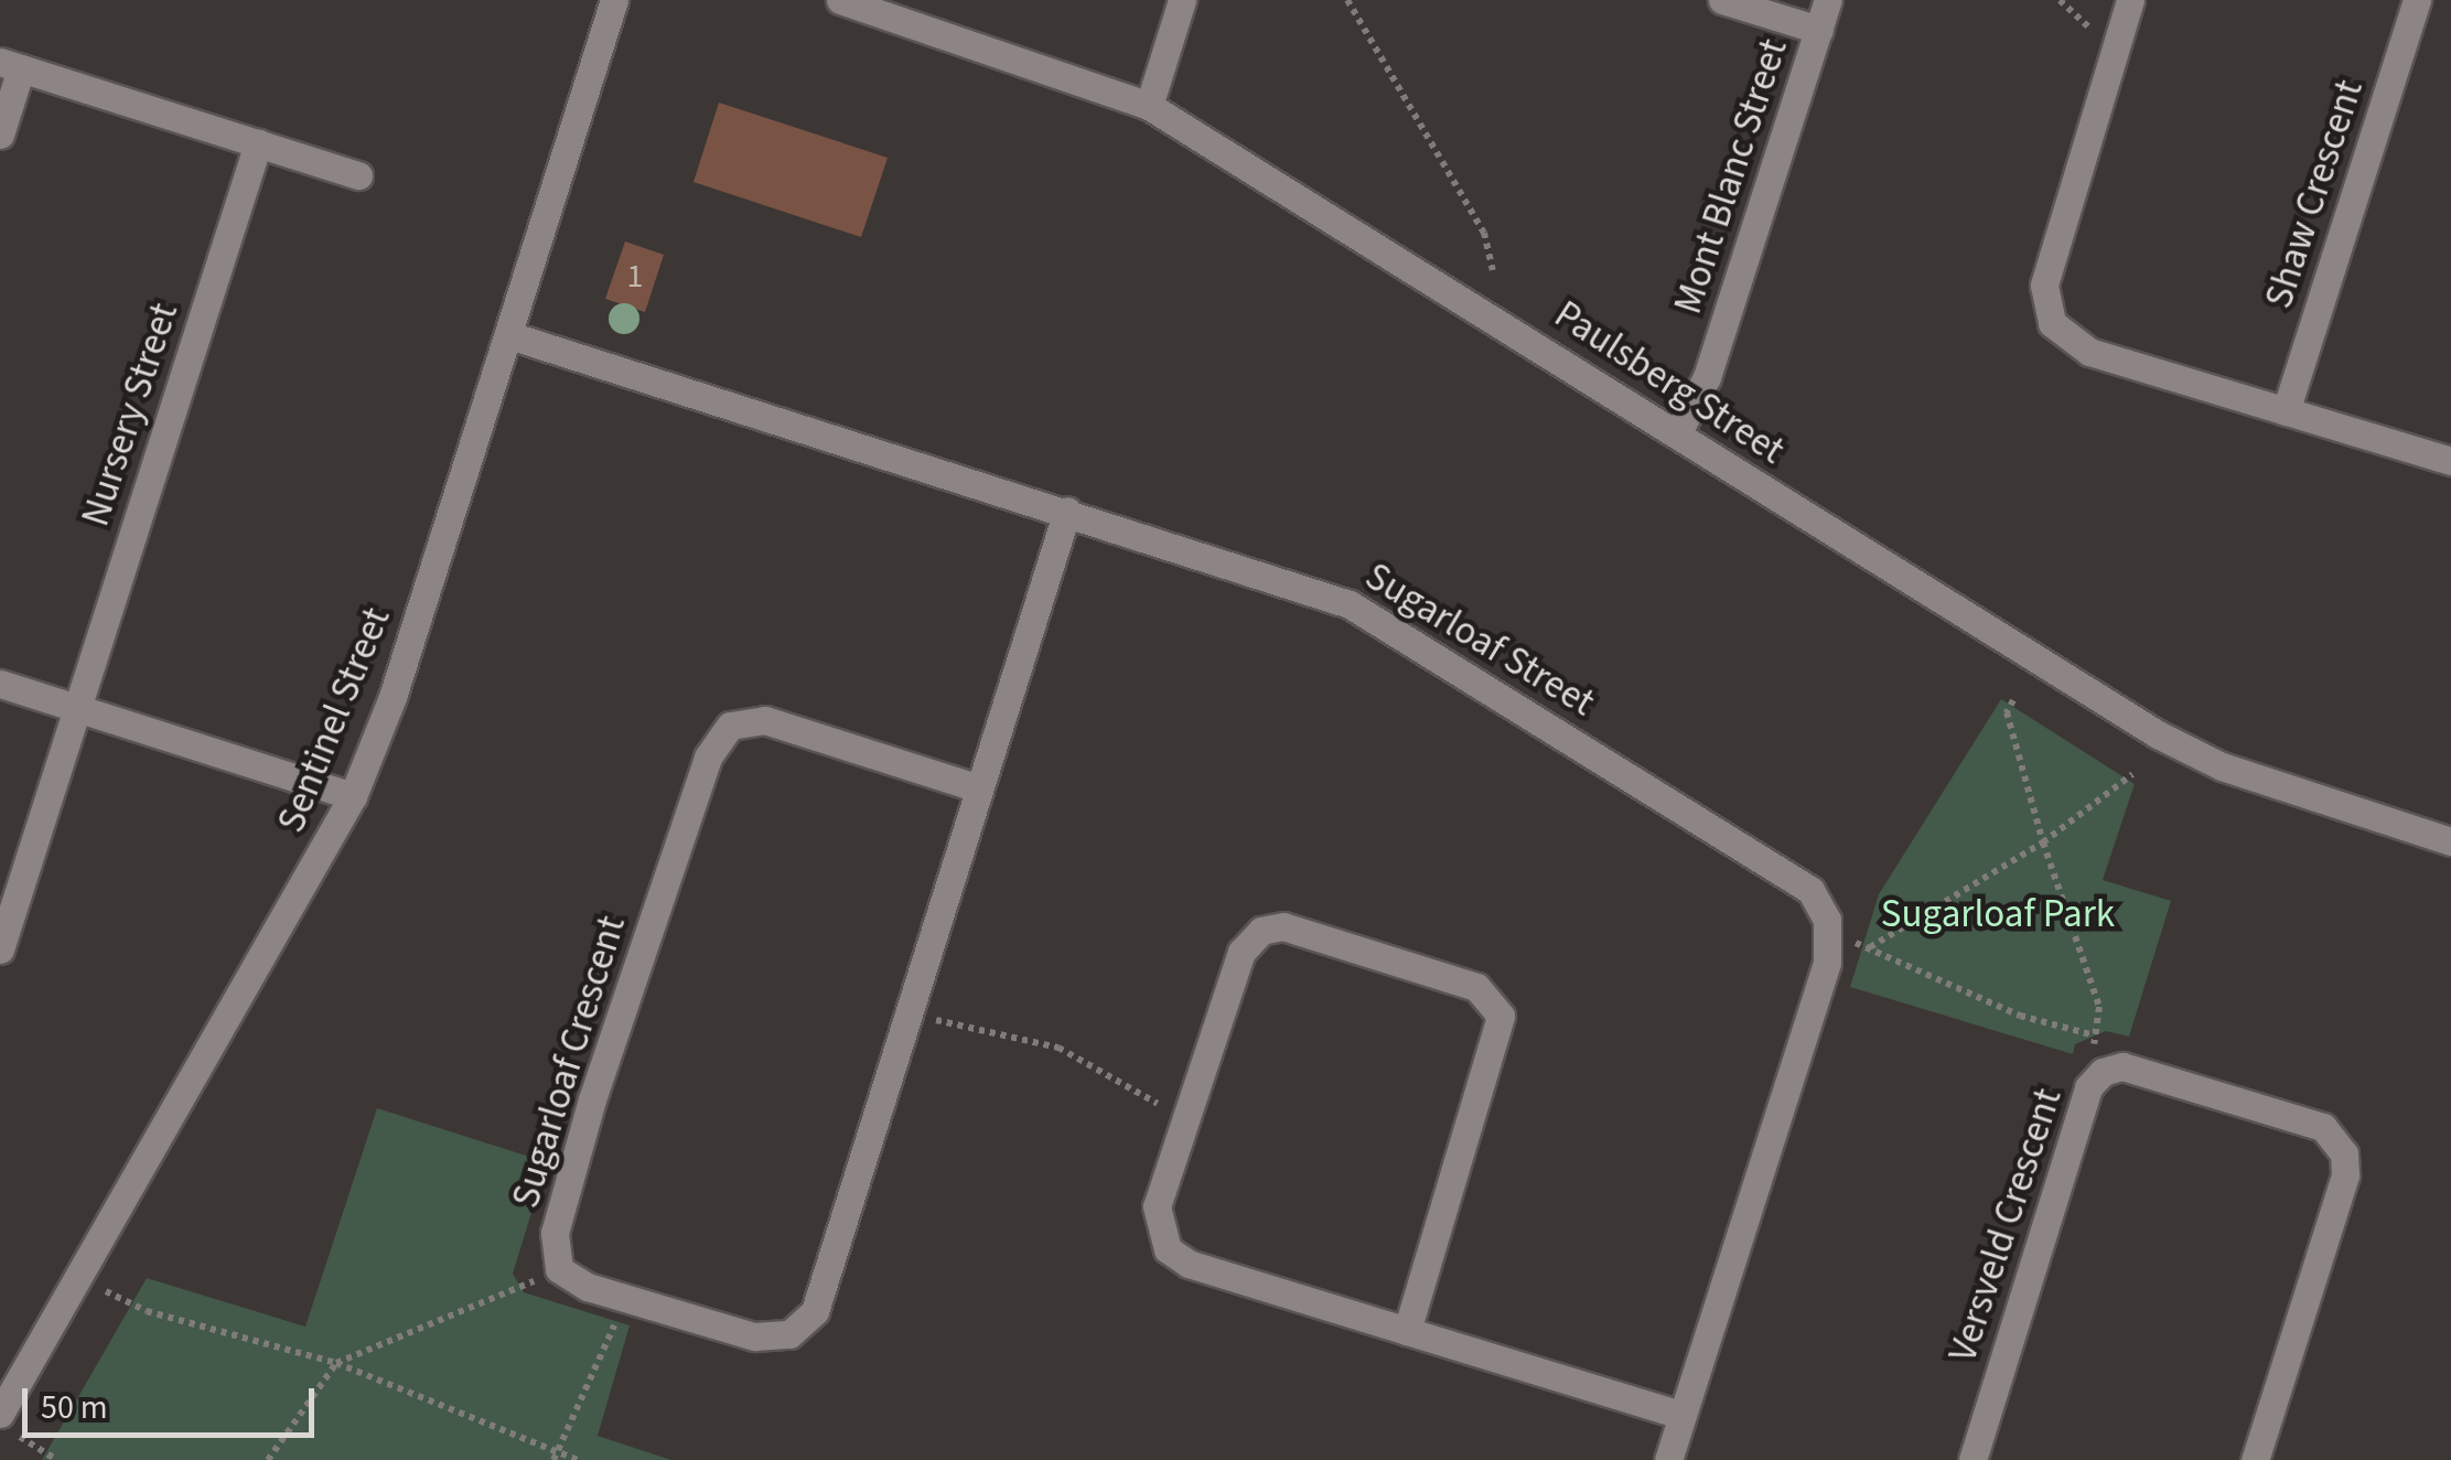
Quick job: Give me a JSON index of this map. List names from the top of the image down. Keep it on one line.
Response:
{"streets":{"street":["Mont Blanc Street","Shaw Crescent","Paulsberg Street","Nursery Street","Sugarloaf Street","Sentinel Street","Sugarloaf Crescent","Versveld Crescent"]},"crossings":[["Mont Blanc Street","Paulsberg Street"],["Sugarloaf Street","Sentinel Street"],["Sugarloaf Street","Sugarloaf Crescent"]],"parks":["Sugarloaf Park"],"house_numbers":["1"],"scale_bar":"50 m"}
